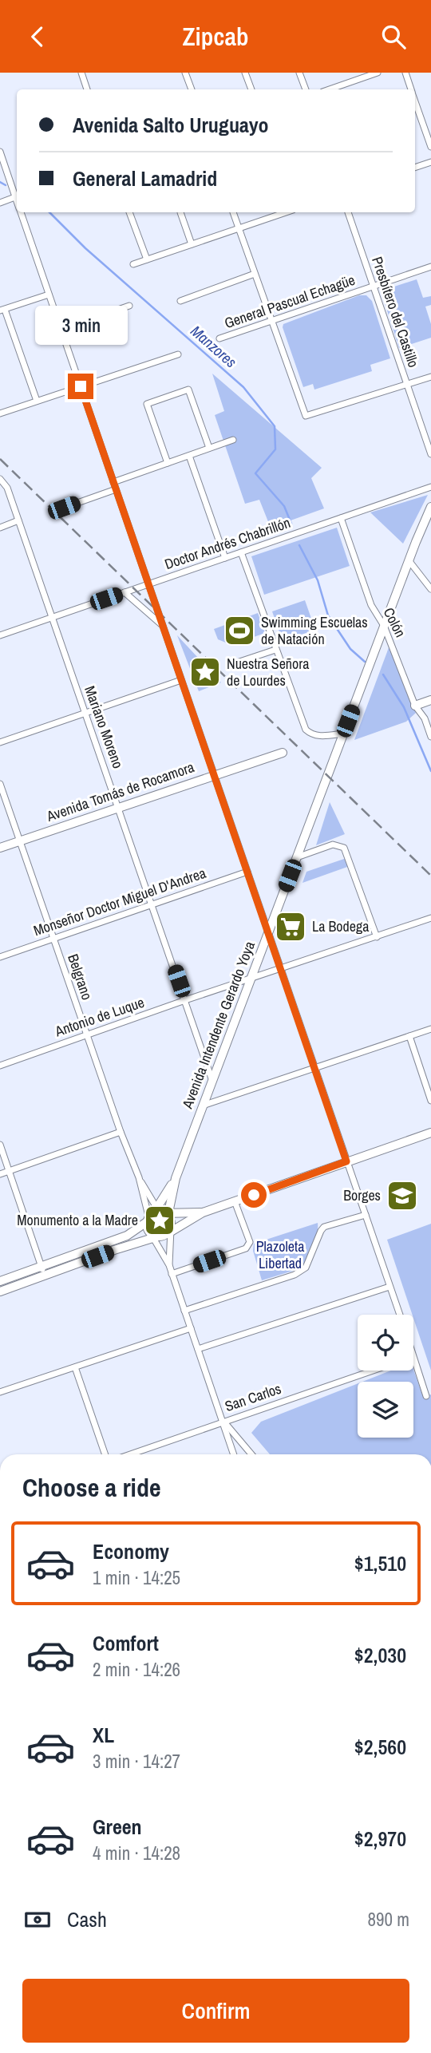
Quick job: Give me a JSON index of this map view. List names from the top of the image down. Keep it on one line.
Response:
{"streets":{"main road":["Avenida Tomás de Rocamora","Avenida Intendente Gerardo Yoya"],"street":["General Pascual Echagüe","Presbítero del Castillo","Doctor Andrés Chabrillón","Colón","Mariano Moreno","Monseñor Doctor Miguel D'Andrea","Belgrano","Antonio de Luque","San Carlos"]},"crossings":[["General Pascual Echagüe","Presbítero del Castillo"],["Doctor Andrés Chabrillón","Colón"],["Doctor Andrés Chabrillón","Mariano Moreno"],["Colón","Avenida Intendente Gerardo Yoya"],["Mariano Moreno","Avenida Tomás de Rocamora"],["Mariano Moreno","Monseñor Doctor Miguel D'Andrea"],["Mariano Moreno","Antonio de Luque"],["Mariano Moreno","Avenida Intendente Gerardo Yoya"],["Avenida Tomás de Rocamora","Belgrano"],["Monseñor Doctor Miguel D'Andrea","Belgrano"],["Belgrano","Antonio de Luque"],["Belgrano","Avenida Intendente Gerardo Yoya"],["Antonio de Luque","Avenida Intendente Gerardo Yoya"]],"water":["Manzores"],"parks":["Plazoleta Libertad"],"places":{"sports":["Swimming Escuelas de Natación"],"place":["Nuestra Señora de Lourdes","Monumento a la Madre"],"supermarket":["La Bodega"],"school or university":["Borges"]},"page":{"header":"Zipcab","banner":["Avenida Salto Uruguayo","General Lamadrid"],"bubble":"3 min","heading":"Choose a ride","list":[{"name":"Economy","note":"1 min · 14:25","value":"$1,510"},{"name":"Comfort","note":"2 min · 14:26","value":"$2,030"},{"name":"XL","note":"3 min · 14:27","value":"$2,560"},{"name":"Green","note":"4 min · 14:28","value":"$2,970"}],"pay":["Cash","890 m"],"buttons":"Confirm"}}
